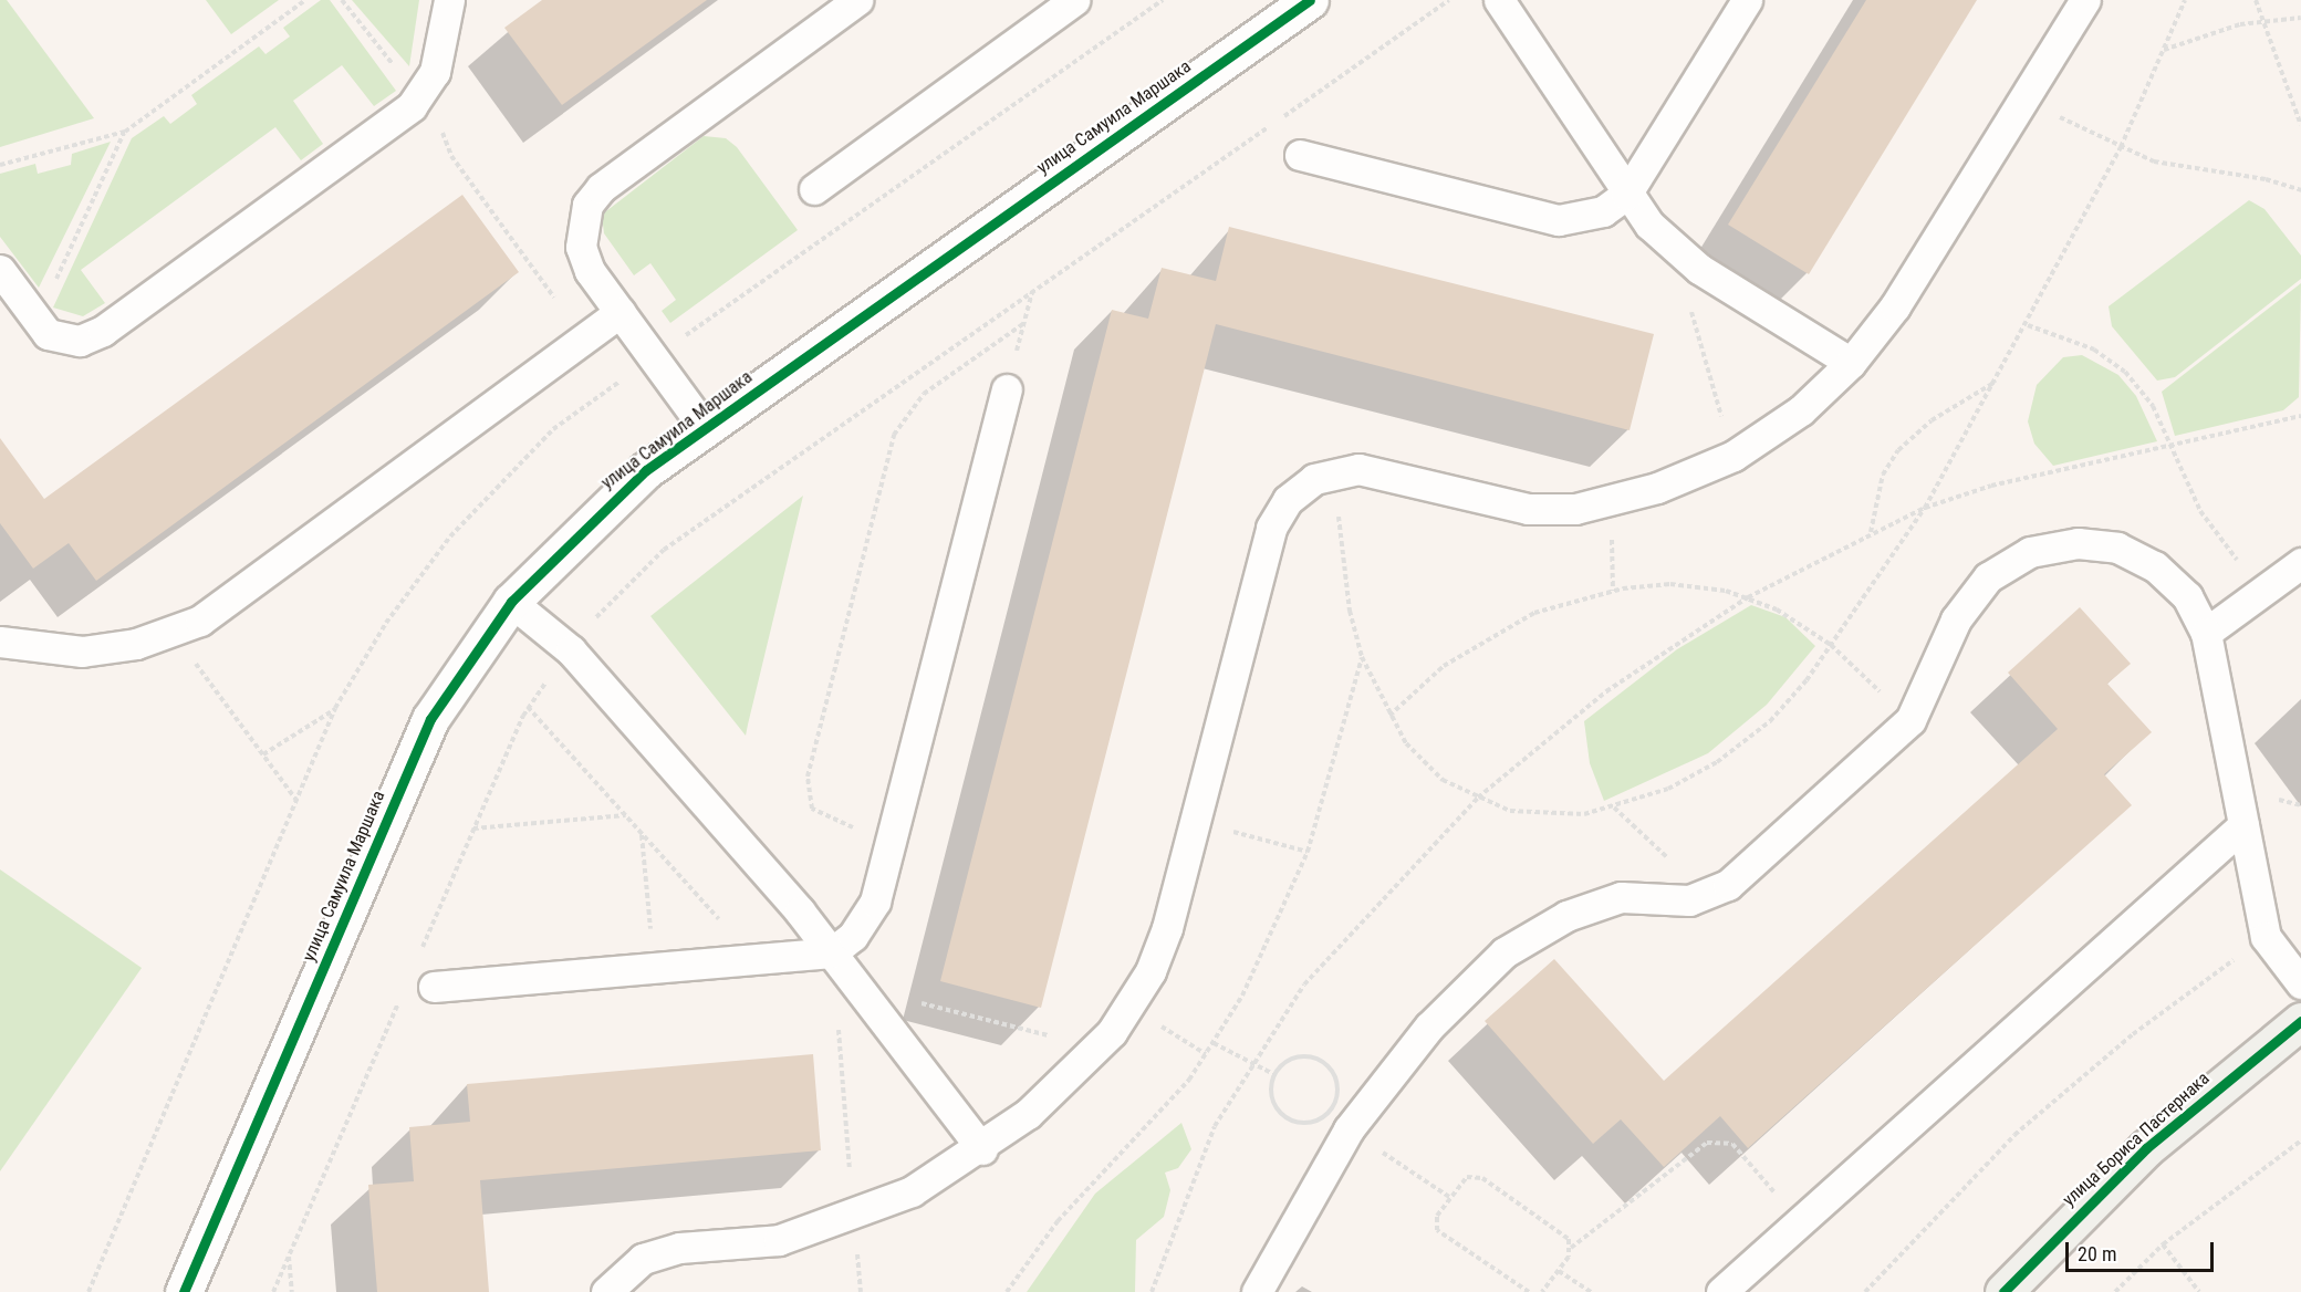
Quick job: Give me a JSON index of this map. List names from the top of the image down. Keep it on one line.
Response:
{"streets":{"street":["улица Самуила Маршака","улица Бориса Пастернака"]},"scale_bar":"20 m"}
